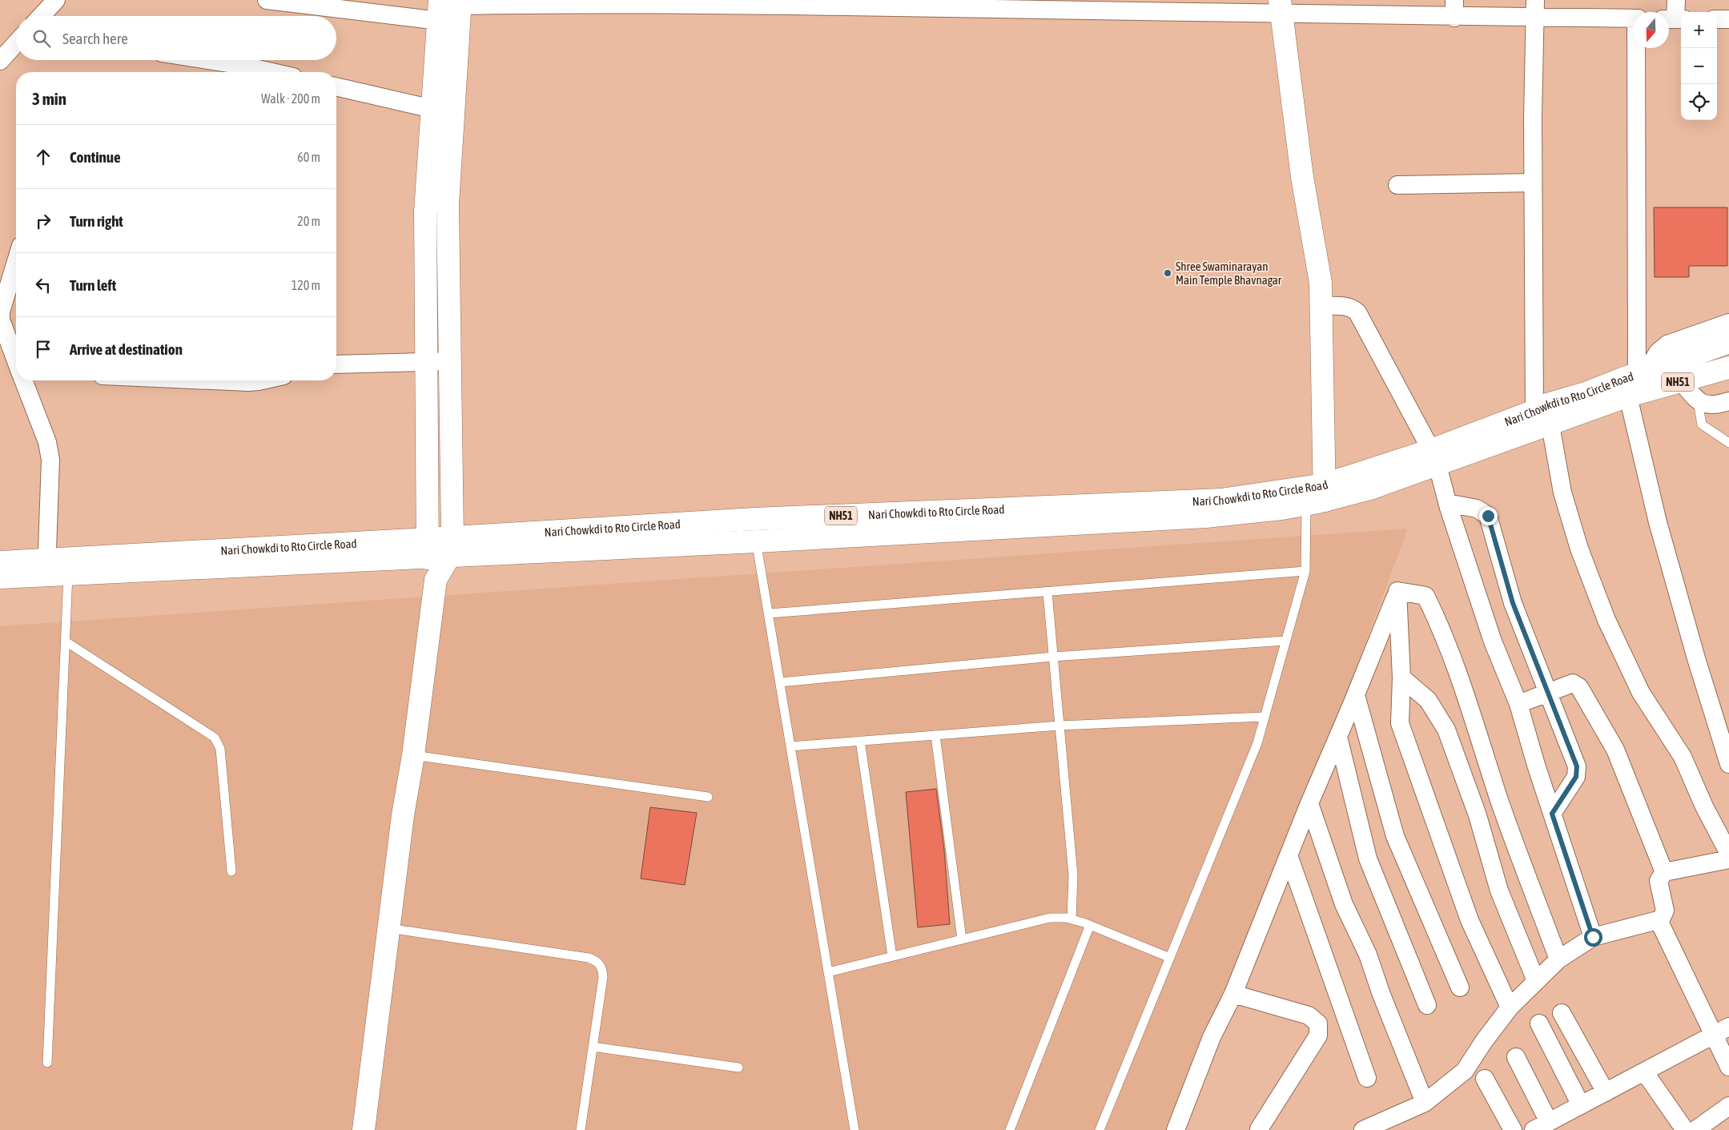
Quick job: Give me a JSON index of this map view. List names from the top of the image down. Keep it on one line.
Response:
{"streets":{"main road":["NH51","Nari Chowkdi to Rto Circle Road"]},"crossings":[["NH51","Nari Chowkdi to Rto Circle Road"]],"places":["Shree Swaminarayan Main Temple Bhavnagar"],"north":"bottom","page":{"map_buttons":["+","−"],"search":"Search here","heading":["3 min","Walk · 200 m"],"list":[["Continue","60 m"],["Turn right","20 m"],["Turn left","120 m"],"Arrive at destination"]}}
